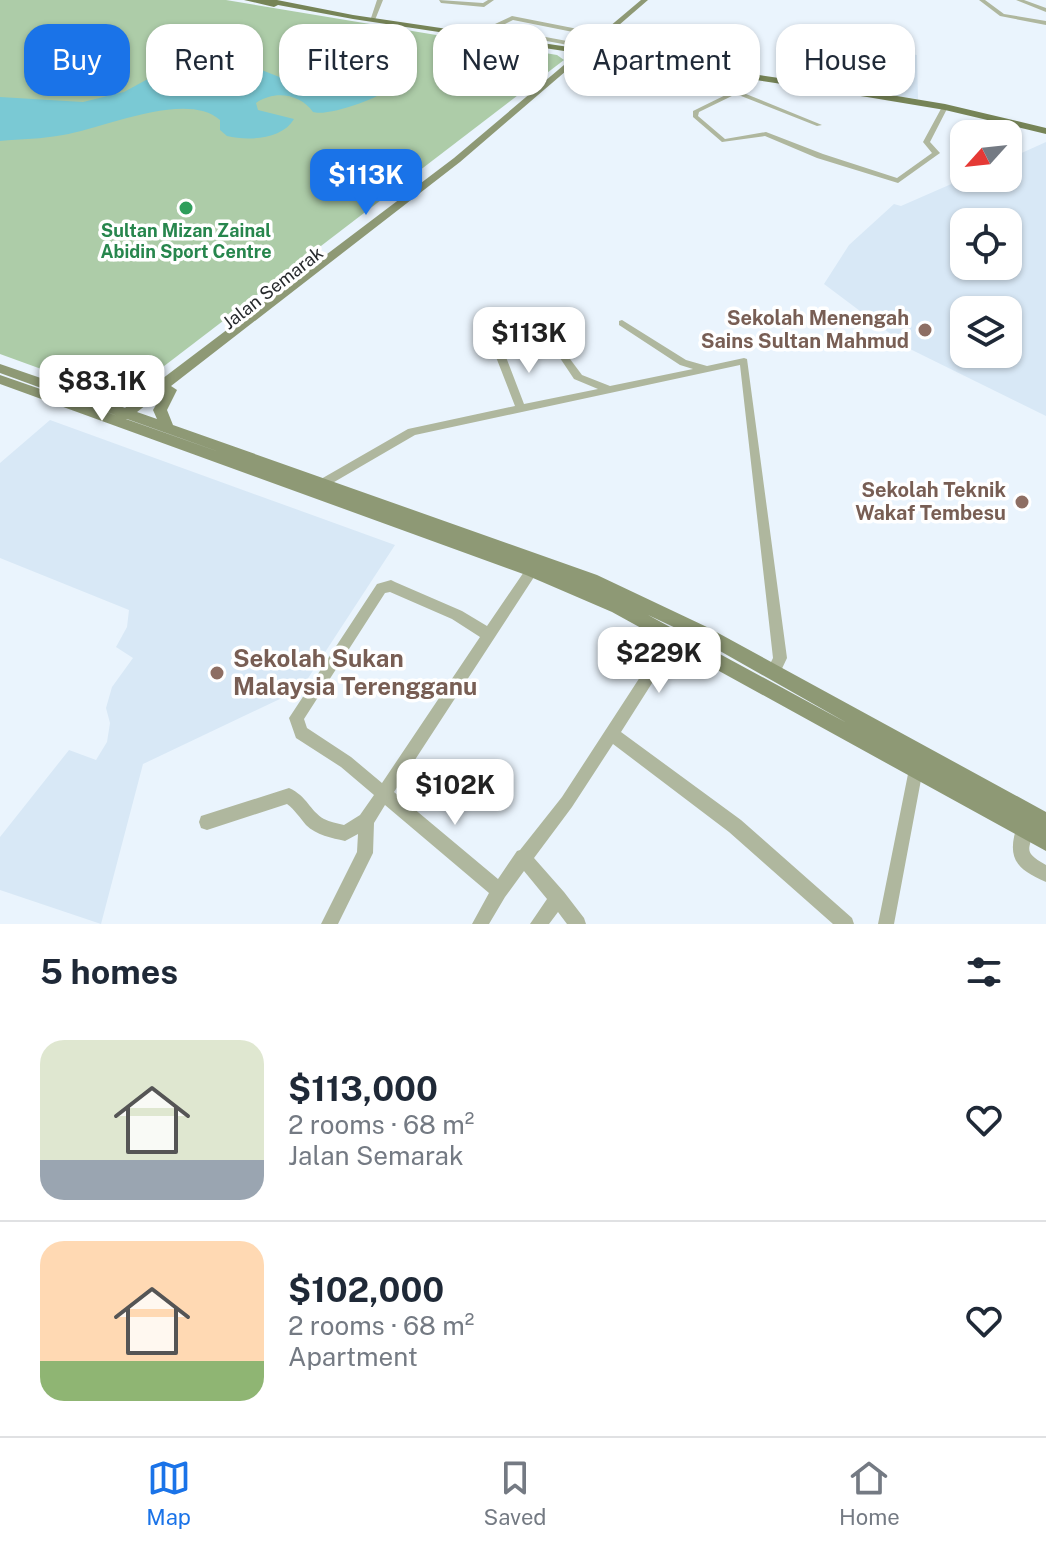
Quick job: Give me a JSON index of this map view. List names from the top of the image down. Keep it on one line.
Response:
{"streets":{"main road":["Jalan Semarak"]},"places":["Sultan Mizan Zainal Abidin Sport Centre","Sekolah Menengah Sains Sultan Mahmud","Sekolah Teknik Wakaf Tembesu","Sekolah Sukan Malaysia Terengganu"],"north":"bottom left","page":{"chip":["Buy","Rent","Filters","New","Apartment","House"],"price":["$113K","$113K","$83.1K","$229K","$102K"],"heading":"5 homes","list":[{"name":"$113,000","note":"2 rooms · 68 m² · Jalan Semarak"},{"name":"$102,000","note":"2 rooms · 68 m² · Apartment"}],"tabs":["Map","Saved","Home"]}}
